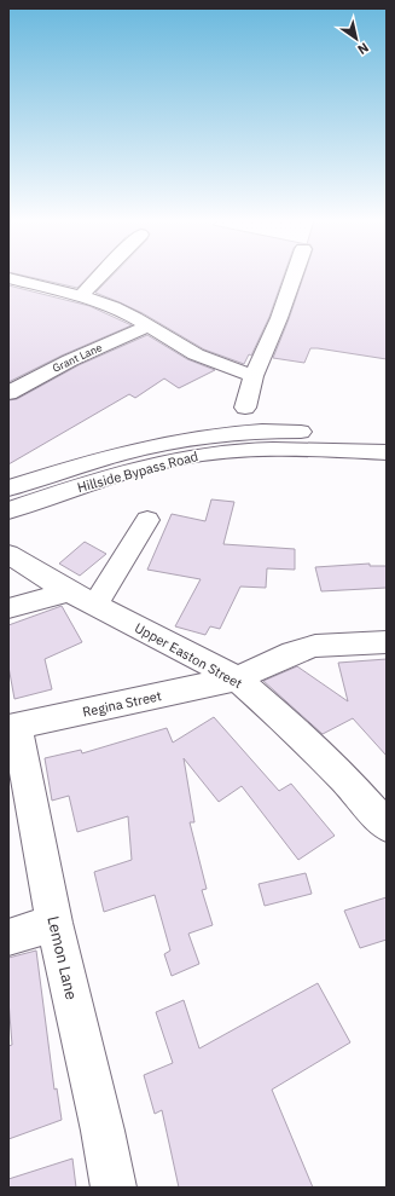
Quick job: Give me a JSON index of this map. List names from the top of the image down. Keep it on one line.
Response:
{"streets":{"street":["Grant Lane","Hillside Bypass Road","Upper Easton Street","Regina Street","Lemon Lane"]},"crossings":[["Upper Easton Street","Regina Street"],["Regina Street","Lemon Lane"]],"north":"bottom right"}
